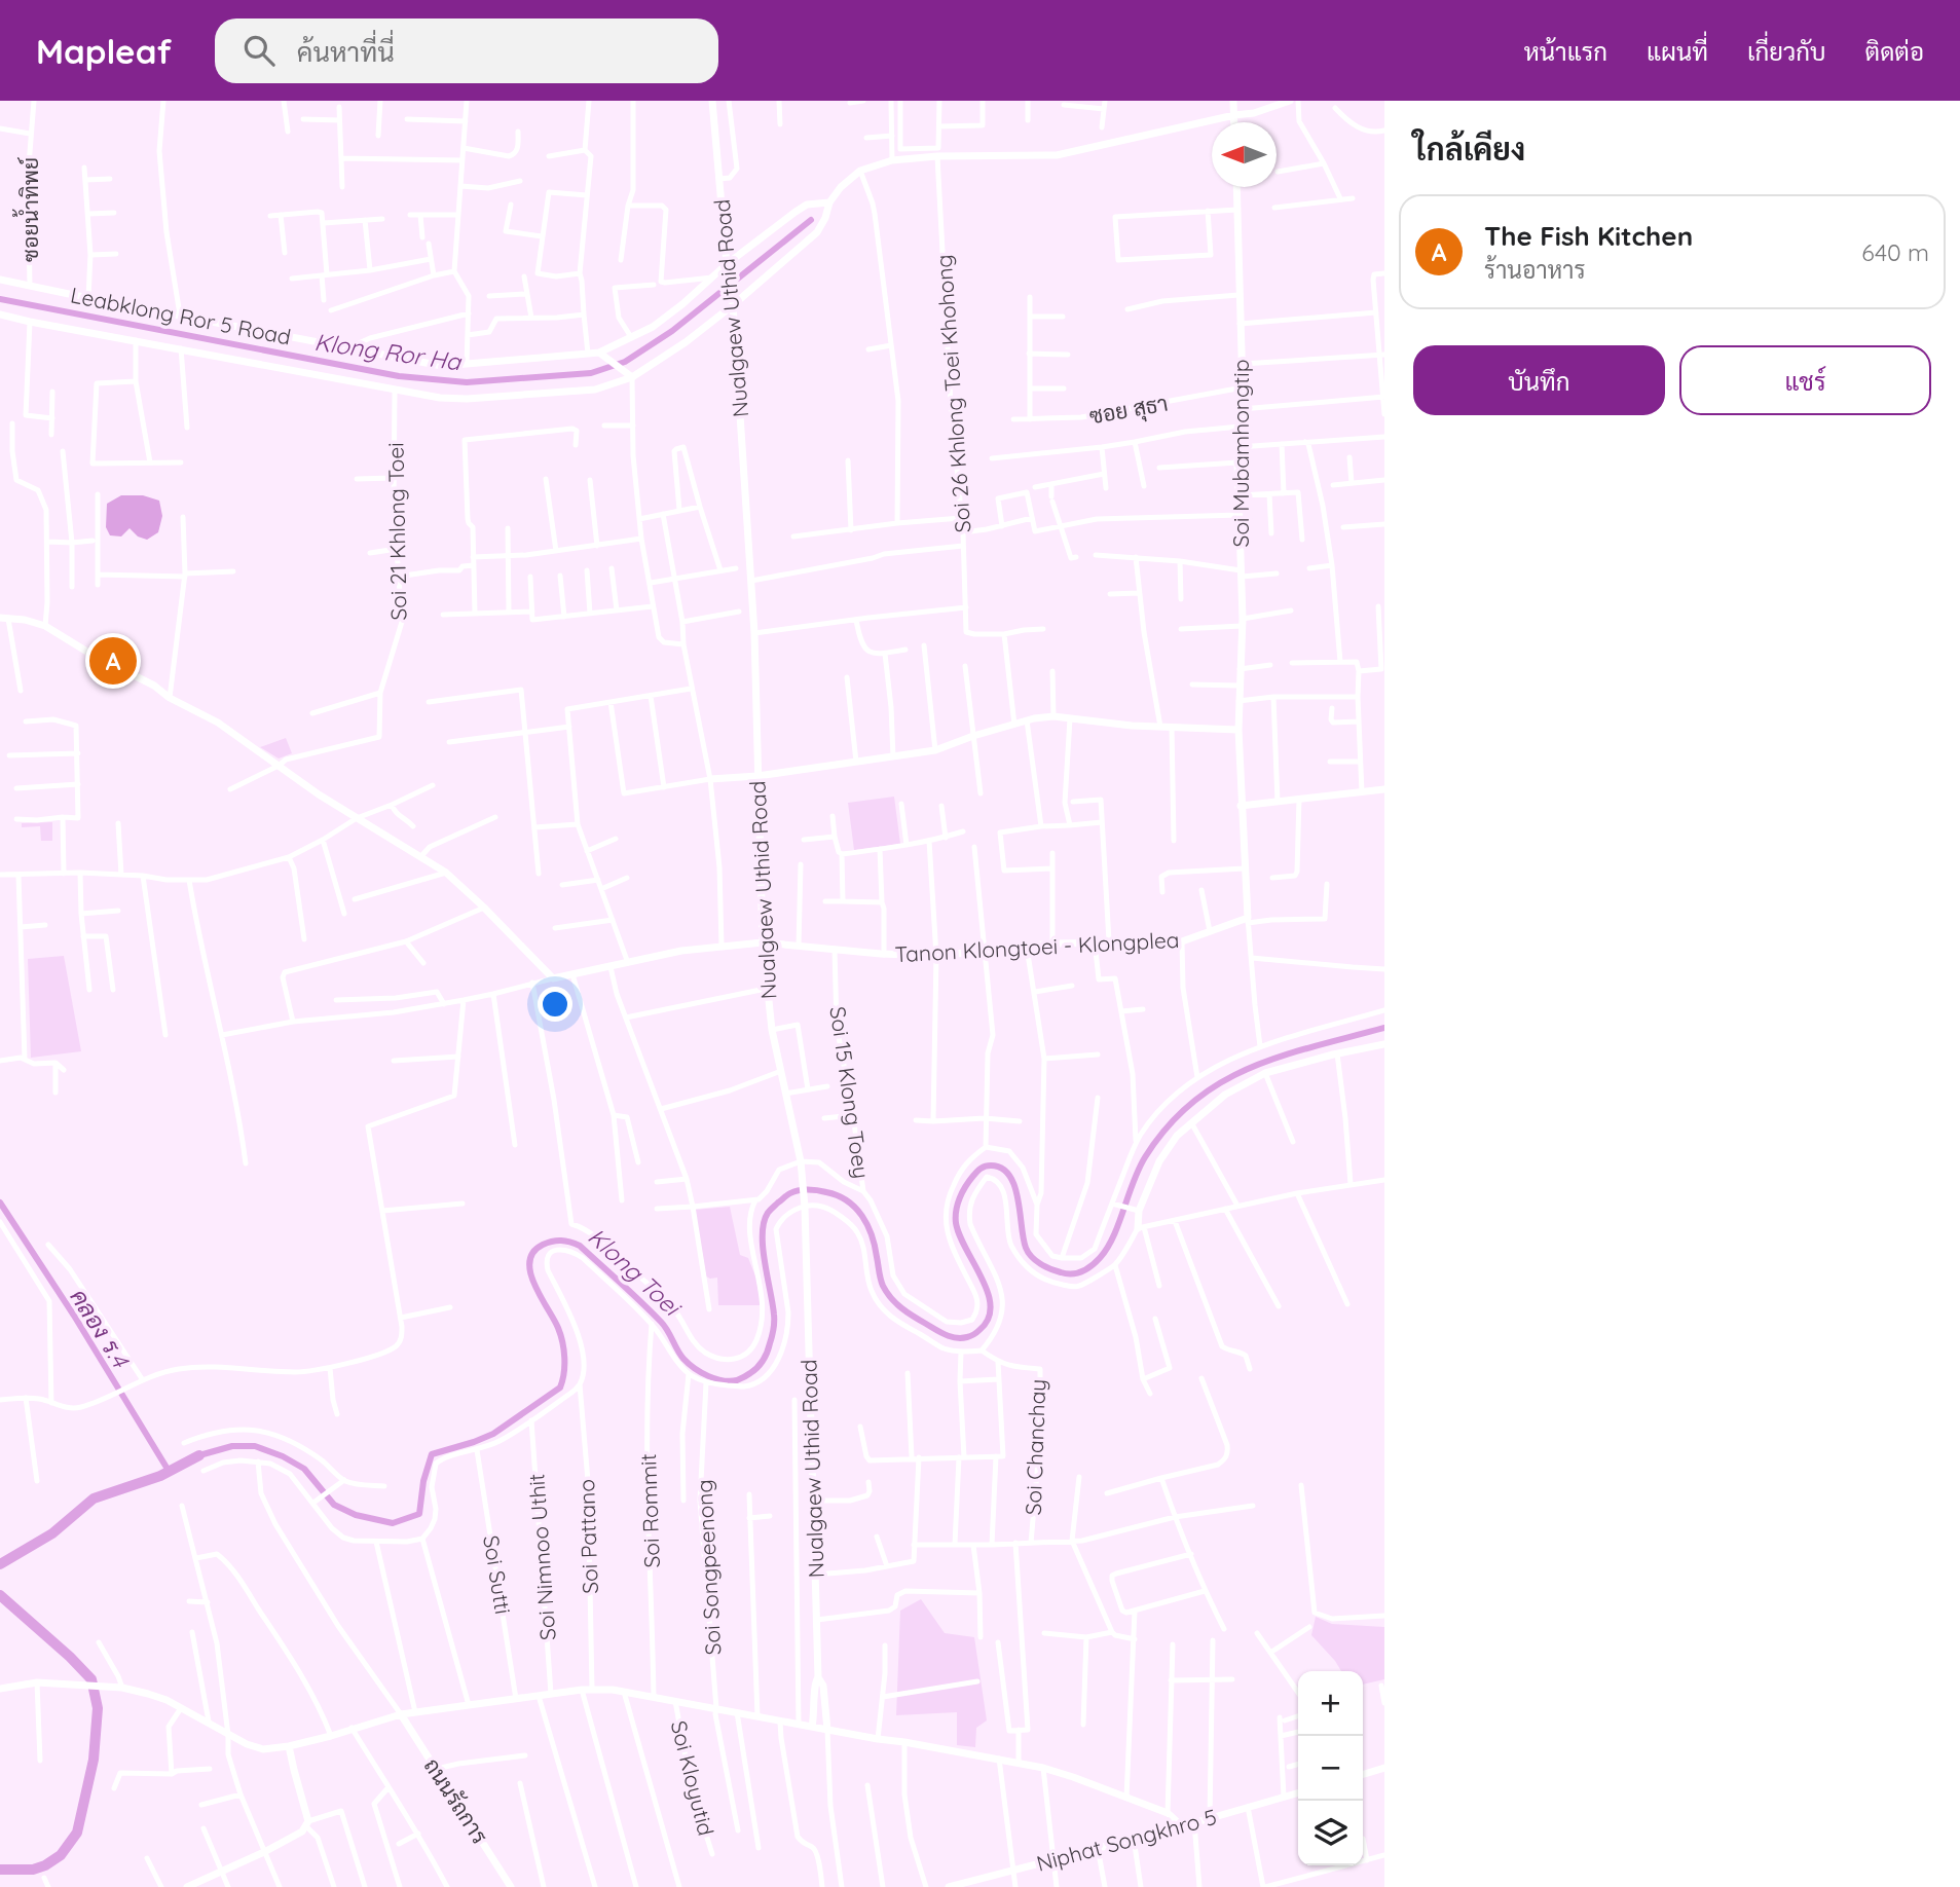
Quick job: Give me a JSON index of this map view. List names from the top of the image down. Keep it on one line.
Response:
{"streets":{"street":["ซอยน้ำทิพย์","Nualgaew Uthid Road","Leabklong Ror 5 Road","Soi 26 Khlong Toei Khohong","ซอย สุธา","Soi Mubamhongtip","Soi 21 Khlong Toei","Tanon Klongtoei - Klongplea","Soi 15 Klong Toey","Soi Chanchay","Soi Rommit","Soi Pattano","Soi Nimnoo Uthit","Soi Songpeenong","Soi Sutti","Soi Kloyutid","ถนนรัถการ","Niphat Songkhro 5"]},"crossings":[["ซอยน้ำทิพย์","Leabklong Ror 5 Road"],["Nualgaew Uthid Road","Leabklong Ror 5 Road"],["Nualgaew Uthid Road","Tanon Klongtoei - Klongplea"],["Leabklong Ror 5 Road","Soi 21 Khlong Toei"],["ซอย สุธา","Soi Mubamhongtip"],["Tanon Klongtoei - Klongplea","Soi 15 Klong Toey"],["Soi Rommit","Soi Pattano"]],"water":["Klong Ror Ha","Klong Toei","คลอง ร.4"],"north":"left","page":{"header":"Mapleaf","search":"ค้นหาที่นี่","nav":["หน้าแรก","แผนที่","เกี่ยวกับ","ติดต่อ"],"heading":"ใกล้เคียง","list":[{"mark":"A","name":"The Fish Kitchen","note":"ร้านอาหาร","value":"640 m"}],"buttons":["บันทึก","แชร์"],"pins":"A","map_buttons":["+","−"]}}
